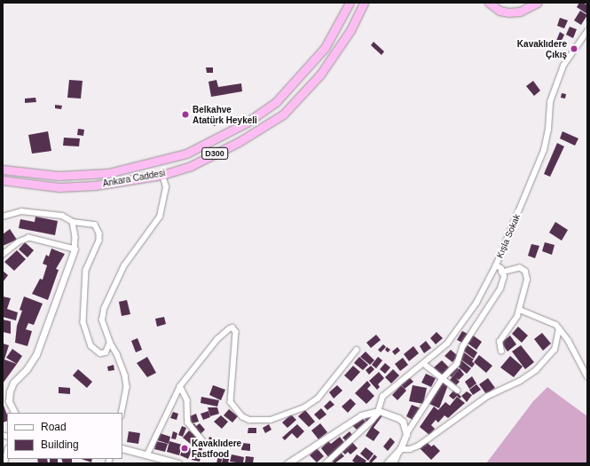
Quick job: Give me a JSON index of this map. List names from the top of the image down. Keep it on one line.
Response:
{"streets":{"highway":["D300","Ankara Caddesi"],"street":["Kışla Sokak"]},"places":["Kavaklıdere Çıkış","Belkahve Atatürk Heykeli","Kavaklıdere Fastfood"],"legend":["Road","Building"]}
